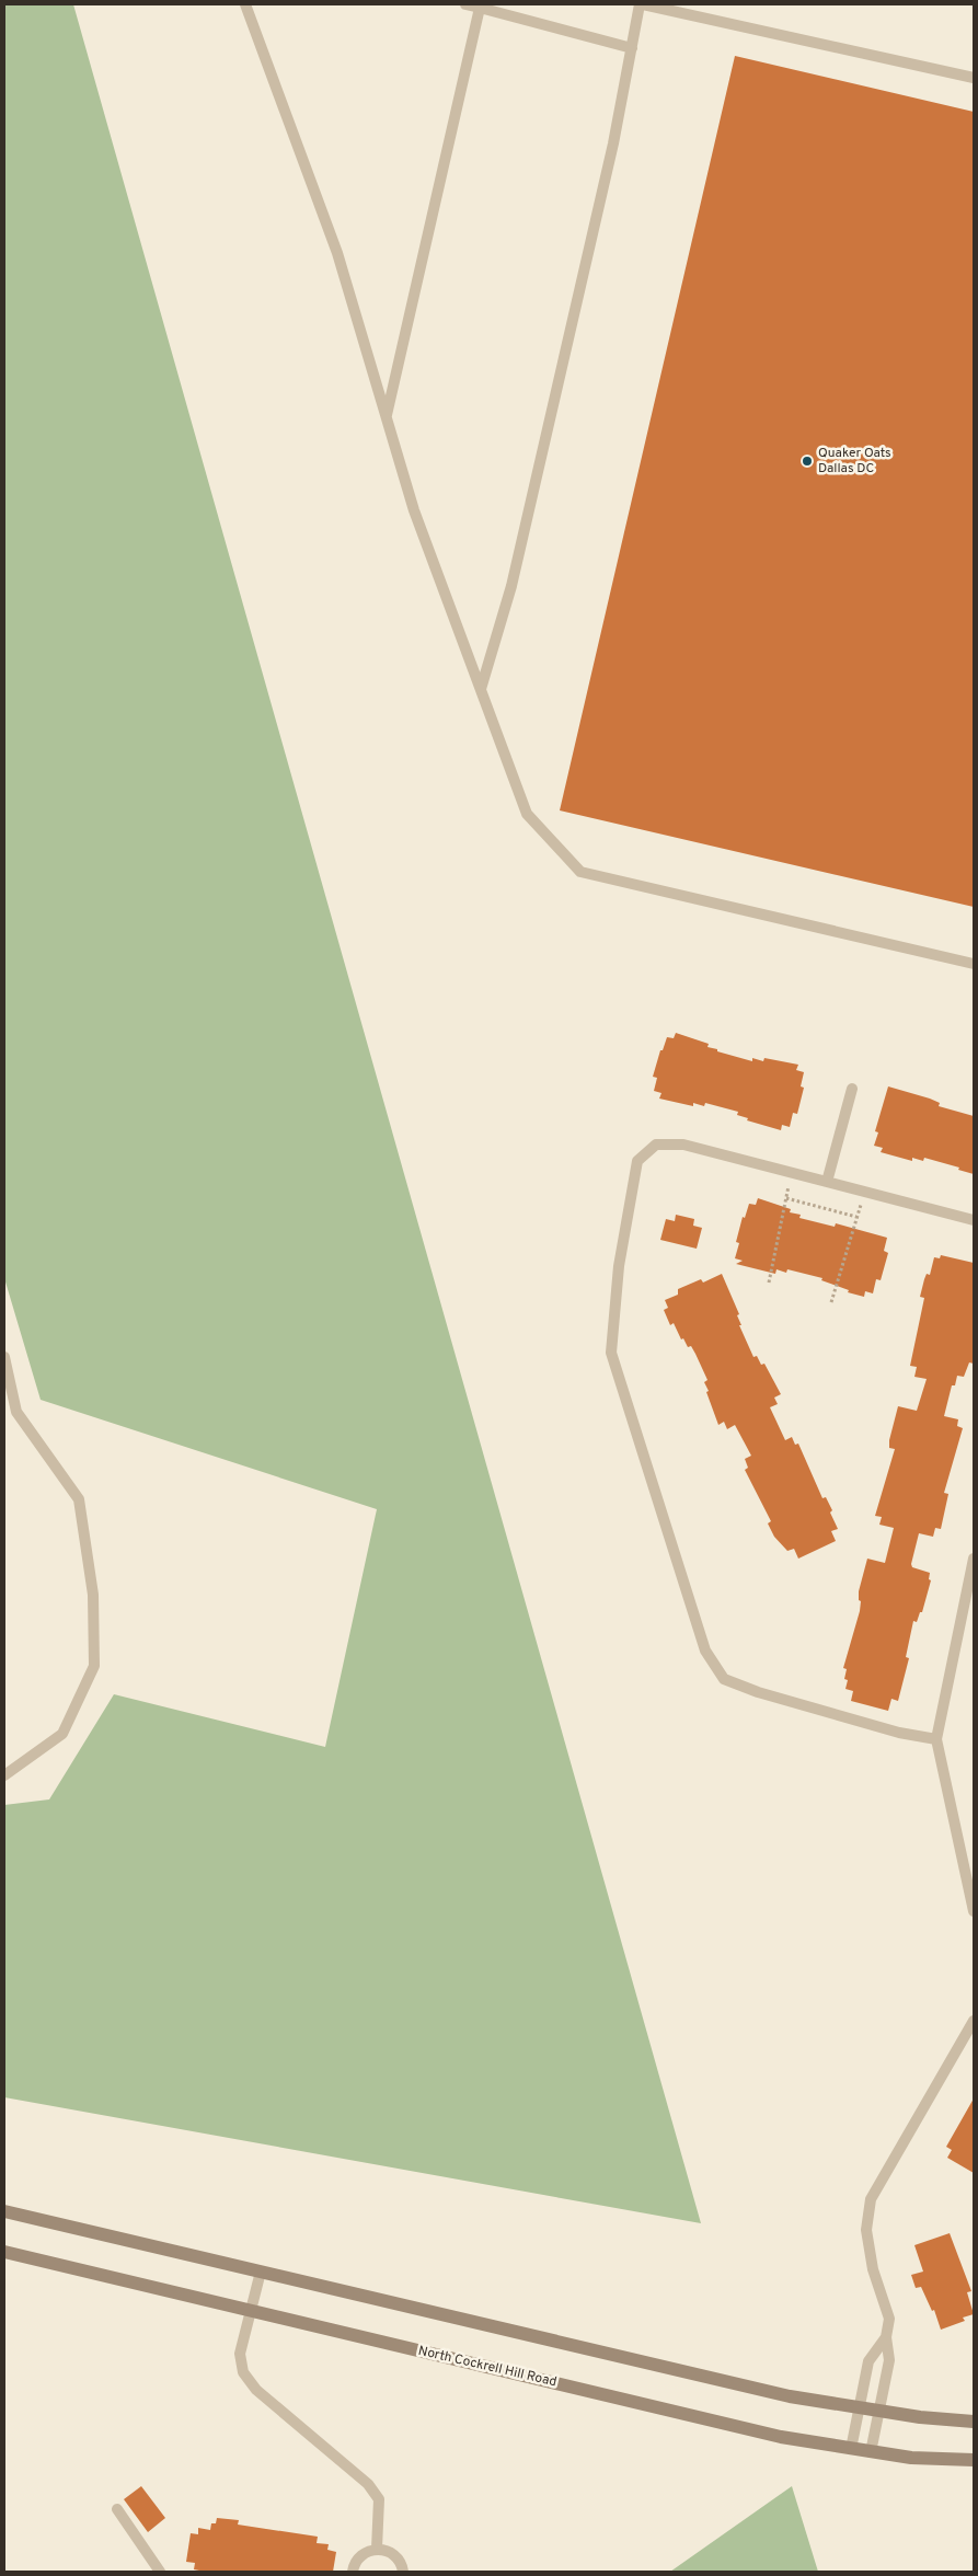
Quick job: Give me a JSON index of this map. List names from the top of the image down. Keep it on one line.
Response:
{"streets":{"main road":["North Cockrell Hill Road"]},"places":["Quaker Oats Dallas DC"]}
